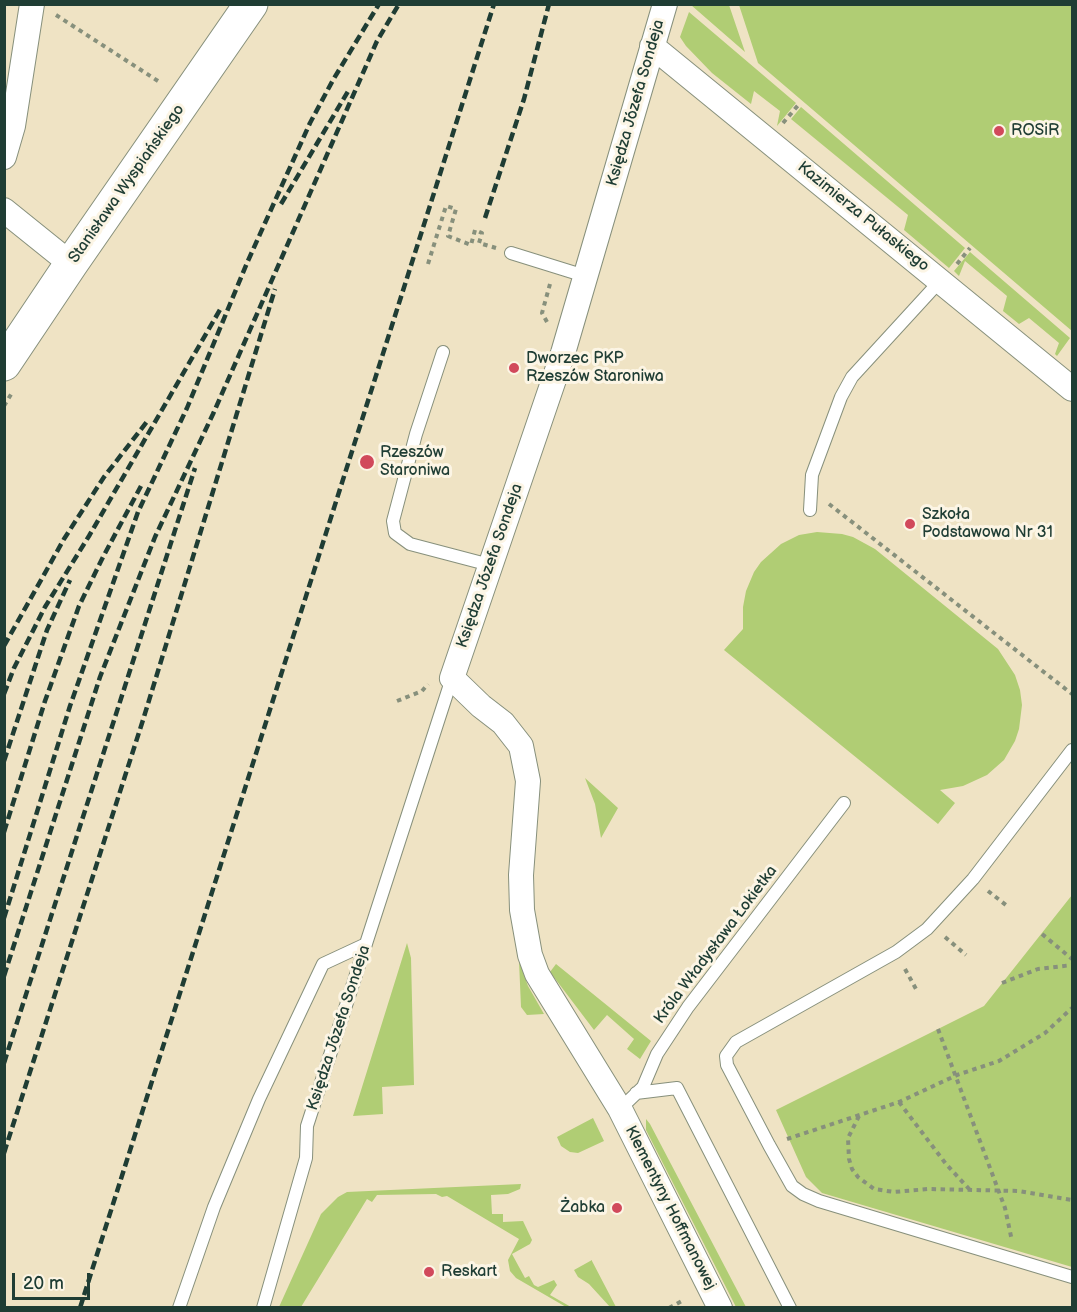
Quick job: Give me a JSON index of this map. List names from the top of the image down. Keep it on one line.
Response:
{"streets":{"street":["Księdza Józefa Sondeja","Stanisława Wyspiańskiego","Kazimierza Pułaskiego","Klementyny Hoffmanowej"],"lane":["Króla Władysława Łokietka"]},"crossings":[["Księdza Józefa Sondeja","Kazimierza Pułaskiego"],["Księdza Józefa Sondeja","Klementyny Hoffmanowej"],["Króla Władysława Łokietka","Klementyny Hoffmanowej"]],"places":["ROSiR","Dworzec PKP Rzeszów Staroniwa","Rzeszów Staroniwa","Szkoła Podstawowa Nr 31","Żabka","Reskart"],"scale_bar":"20 m"}
